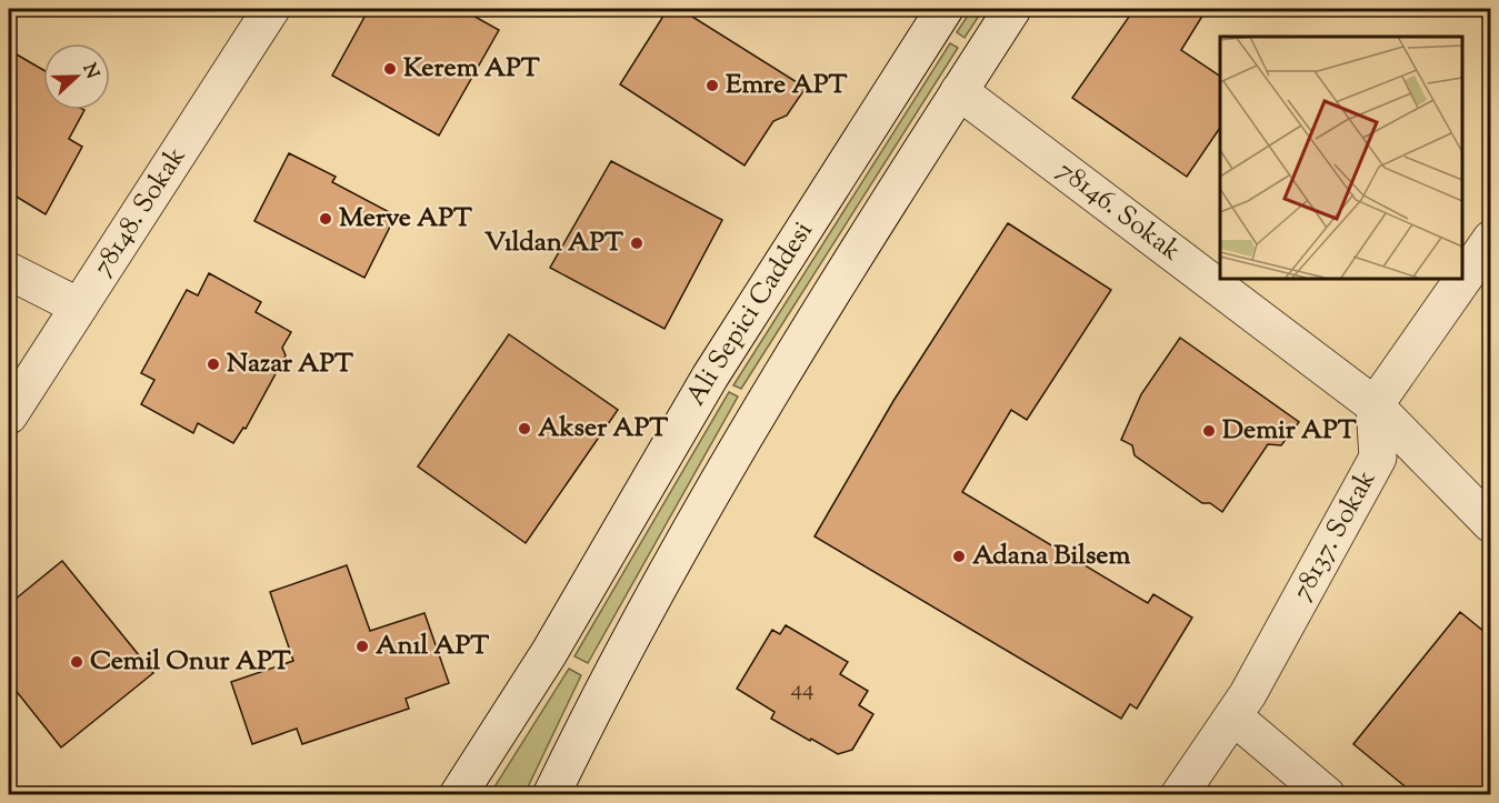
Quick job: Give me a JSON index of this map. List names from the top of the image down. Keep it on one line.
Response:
{"streets":{"street":["78146. Sokak","78148. Sokak","Ali Sepici Caddesi","78137. Sokak"]},"crossings":[["78146. Sokak","78137. Sokak"]],"places":["Kerem APT","Emre APT","Merve APT","Vıldan APT","Nazar APT","Akser APT","Demir APT","Adana Bilsem","Anıl APT","Cemil Onur APT"],"house_numbers":["44"],"north":"right"}
